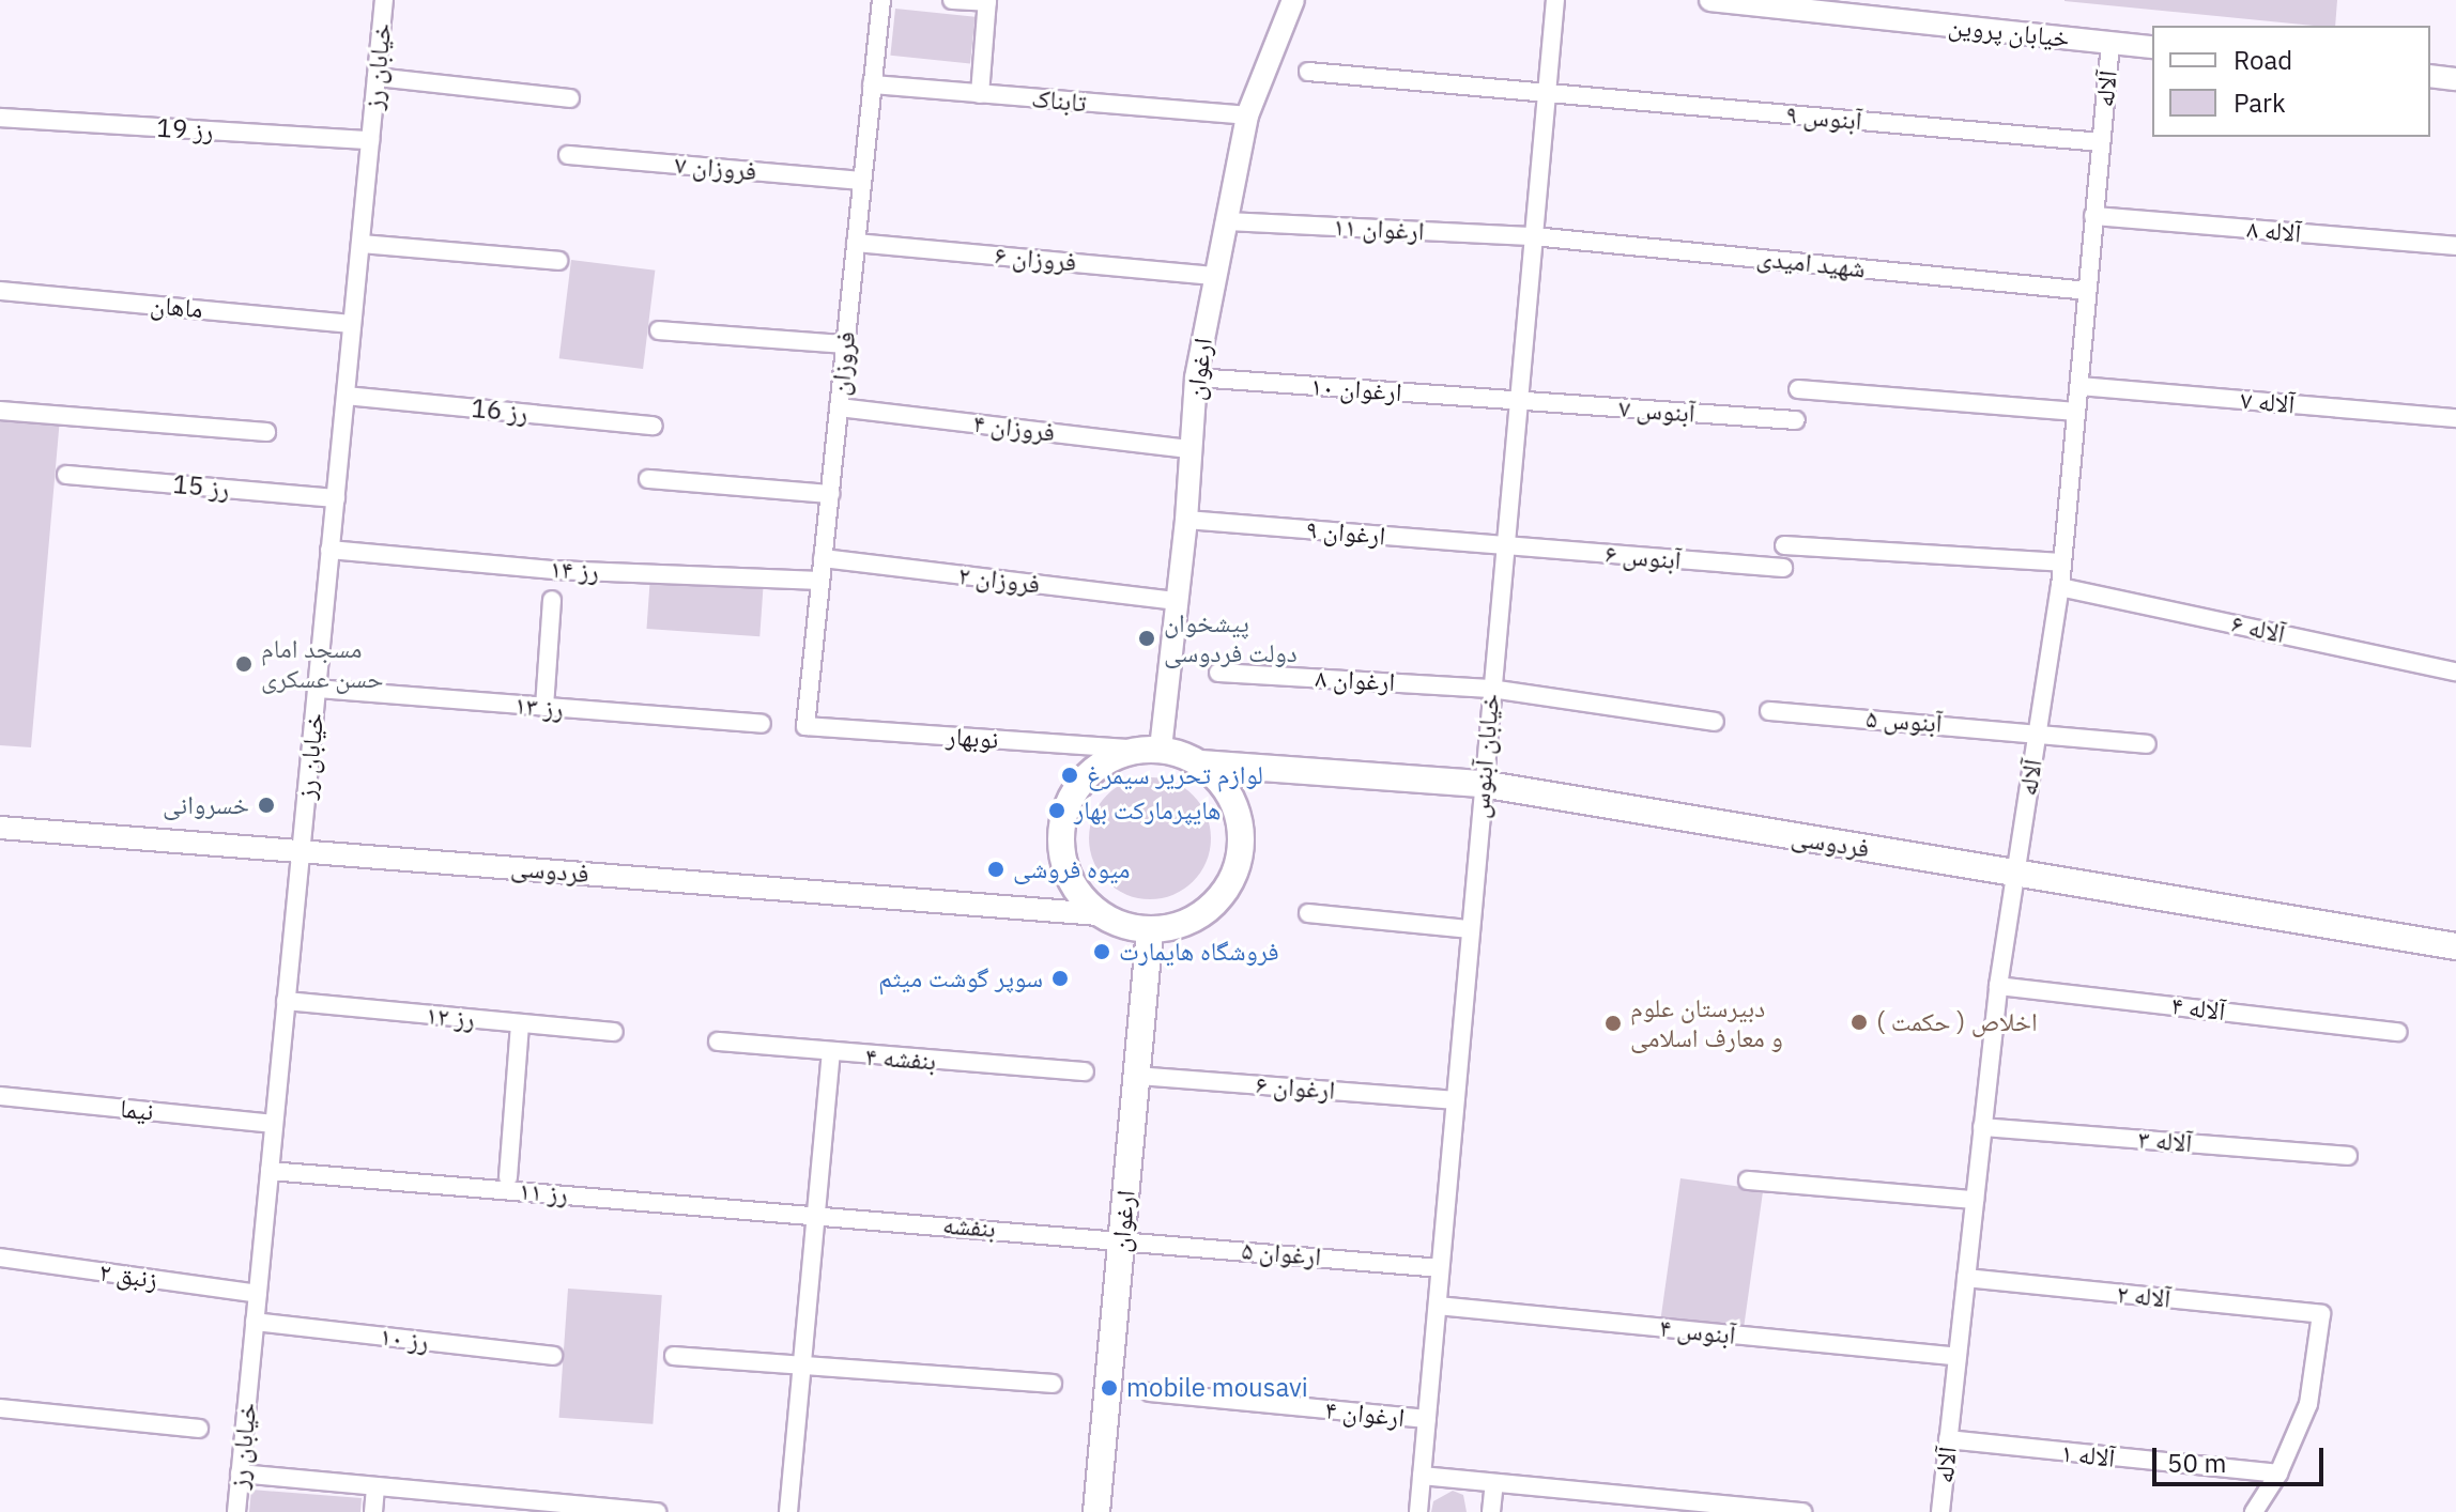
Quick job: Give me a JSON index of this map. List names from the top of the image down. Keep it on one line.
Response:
{"streets":{"main road":["ارغوان","فردوسی"],"street":["خیابان پروین","خیابان رز","آلاله","تابناک","آبنوس ۹","رز 19","فروزان ۷","ارغوان ۱۱","آلاله ۸","فروزان ۶","شهید امیدی","ماهان","فروزان","ارغوان ۱۰","آلاله ۷","رز 16","آبنوس ۷","فروزان ۴","رز 15","ارغوان ۹","آبنوس ۶","رز ۱۴","فروزان ۲","آلاله ۶","ارغوان ۸","رز ۱۳","آبنوس ۵","نوبهار","خیابان آبنوس","آلاله ۴","رز ۱۲","بنفشه ۴","ارغوان ۶","نیما","آلاله ۳","رز ۱۱","بنفشه","ارغوان ۵","زنبق ۲","آلاله ۲","آبنوس ۴","رز ۱۰","ارغوان ۴","آلاله ۱"]},"crossings":[["خیابان پروین","آلاله"],["خیابان رز","رز 19"],["خیابان رز","ماهان"],["خیابان رز","رز 16"],["خیابان رز","رز 15"],["خیابان رز","رز ۱۴"],["خیابان رز","رز ۱۳"],["خیابان رز","فردوسی"],["خیابان رز","رز ۱۲"],["خیابان رز","نیما"],["خیابان رز","رز ۱۱"],["خیابان رز","زنبق ۲"],["خیابان رز","رز ۱۰"],["آلاله","آبنوس ۹"],["آلاله","آلاله ۸"],["آلاله","شهید امیدی"],["آلاله","آلاله ۷"],["آلاله","آلاله ۶"],["آلاله","آبنوس ۵"],["آلاله","فردوسی"],["آلاله","آلاله ۴"],["آلاله","آلاله ۳"],["آلاله","آلاله ۲"],["آلاله","آبنوس ۴"],["آلاله","آلاله ۱"],["تابناک","فروزان"],["تابناک","ارغوان"],["آبنوس ۹","خیابان آبنوس"],["فروزان ۷","فروزان"],["ارغوان ۱۱","شهید امیدی"],["ارغوان ۱۱","ارغوان"],["ارغوان ۱۱","خیابان آبنوس"],["فروزان ۶","فروزان"],["فروزان ۶","ارغوان"],["شهید امیدی","خیابان آبنوس"],["فروزان","فروزان ۴"],["فروزان","رز ۱۴"],["فروزان","فروزان ۲"],["فروزان","نوبهار"],["ارغوان","ارغوان ۱۰"],["ارغوان","فروزان ۴"],["ارغوان","ارغوان ۹"],["ارغوان","فروزان ۲"],["ارغوان","نوبهار"],["ارغوان","فردوسی"],["ارغوان","ارغوان ۶"],["ارغوان","بنفشه"],["ارغوان","ارغوان ۵"],["ارغوان ۱۰","آبنوس ۷"],["ارغوان ۱۰","خیابان آبنوس"],["آبنوس ۷","خیابان آبنوس"],["ارغوان ۹","آبنوس ۶"],["ارغوان ۹","خیابان آبنوس"],["آبنوس ۶","خیابان آبنوس"],["ارغوان ۸","خیابان آبنوس"],["نوبهار","فردوسی"],["خیابان آبنوس","فردوسی"],["خیابان آبنوس","ارغوان ۶"],["خیابان آبنوس","ارغوان ۵"],["خیابان آبنوس","آبنوس ۴"],["خیابان آبنوس","ارغوان ۴"],["رز ۱۱","بنفشه"],["بنفشه","ارغوان ۵"],["آلاله ۲","آلاله ۱"]],"places":["پیشخوان دولت فردوسی","مسجد امام حسن عسکری","لوازم تحریر سیمرغ","خسروانی","هایپرمارکت بهار","میوه فروشی","فروشگاه هایمارت","سوپر گوشت میثم","اخلاص ( حکمت )","دبیرستان علوم و معارف اسلامی","mobile mousavi"],"legend":["Road","Park"],"scale_bar":"50 m"}
